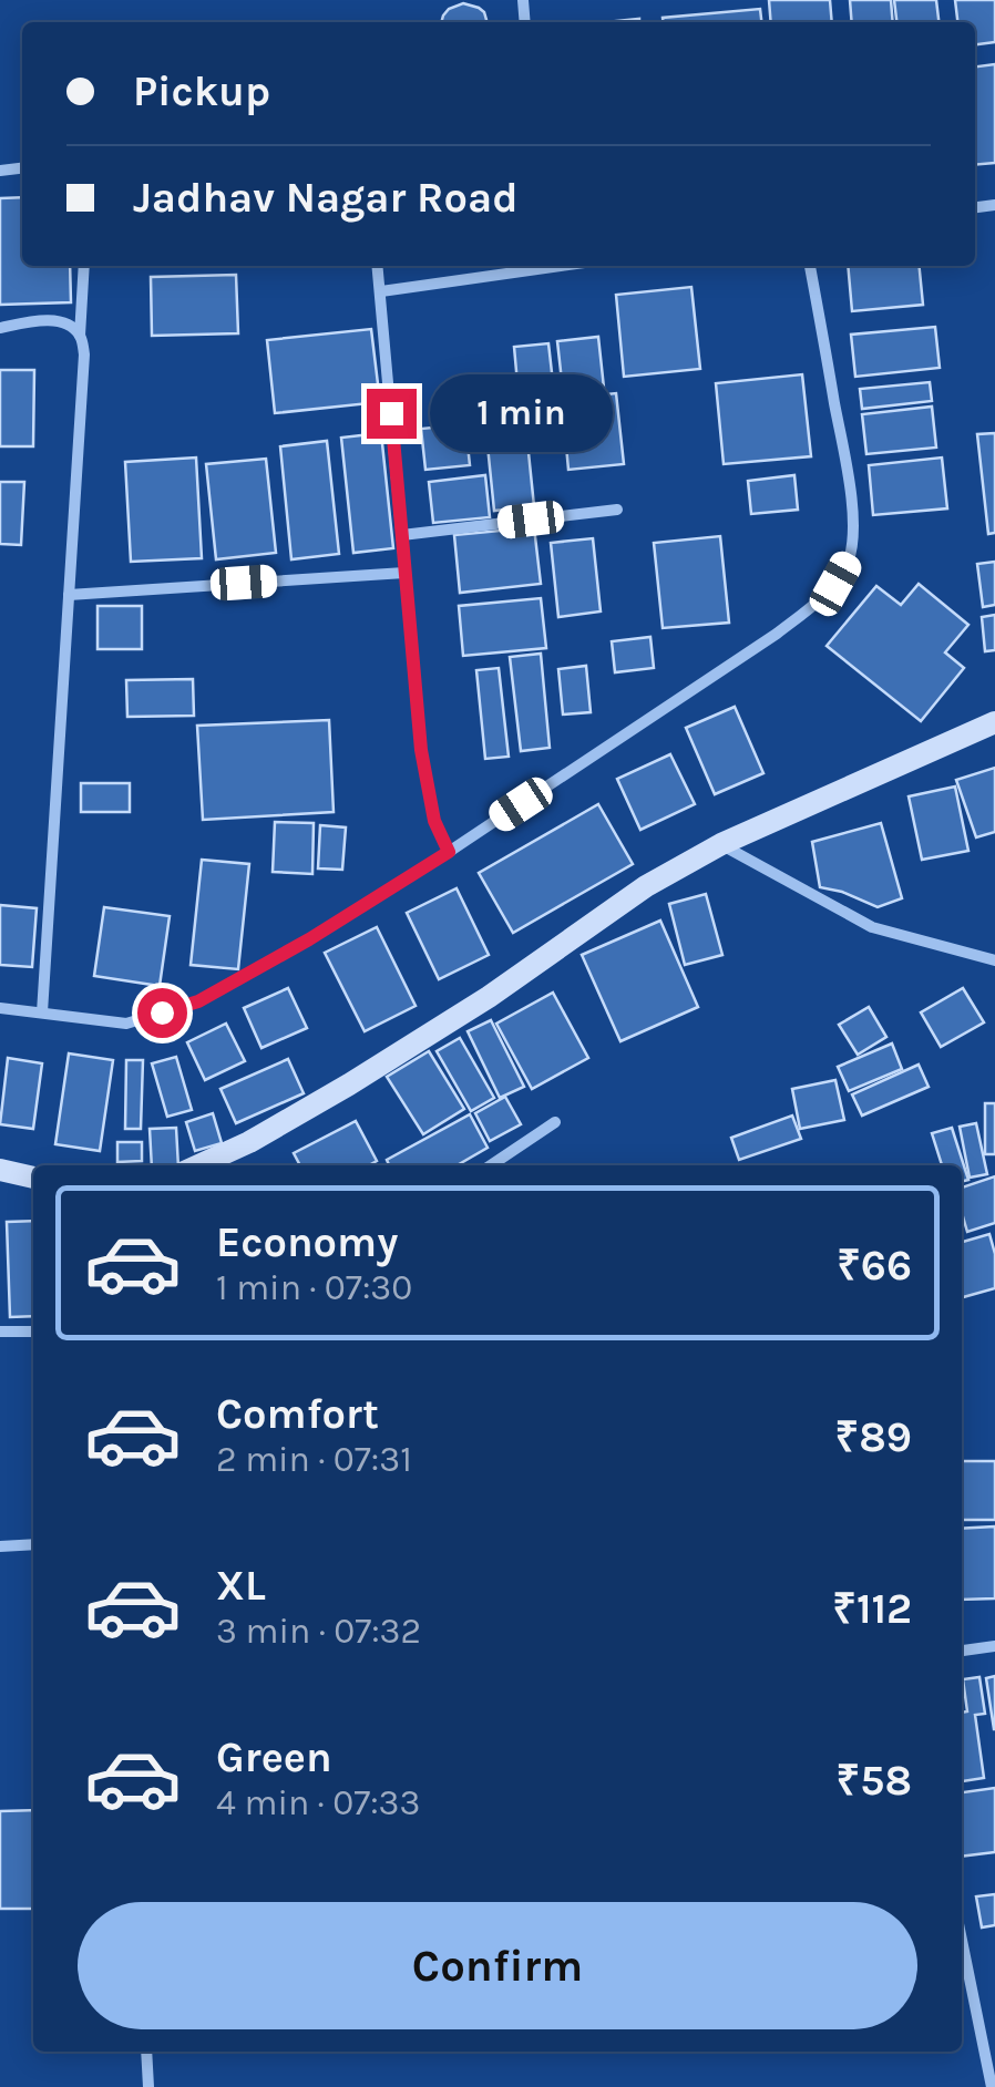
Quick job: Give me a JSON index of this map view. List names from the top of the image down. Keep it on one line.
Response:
{"page":{"banner":["Pickup","Jadhav Nagar Road"],"bubble":"1 min","list":[{"name":"Economy","note":"1 min · 07:30","value":"₹66"},{"name":"Comfort","note":"2 min · 07:31","value":"₹89"},{"name":"XL","note":"3 min · 07:32","value":"₹112"},{"name":"Green","note":"4 min · 07:33","value":"₹58"}],"buttons":"Confirm"}}
